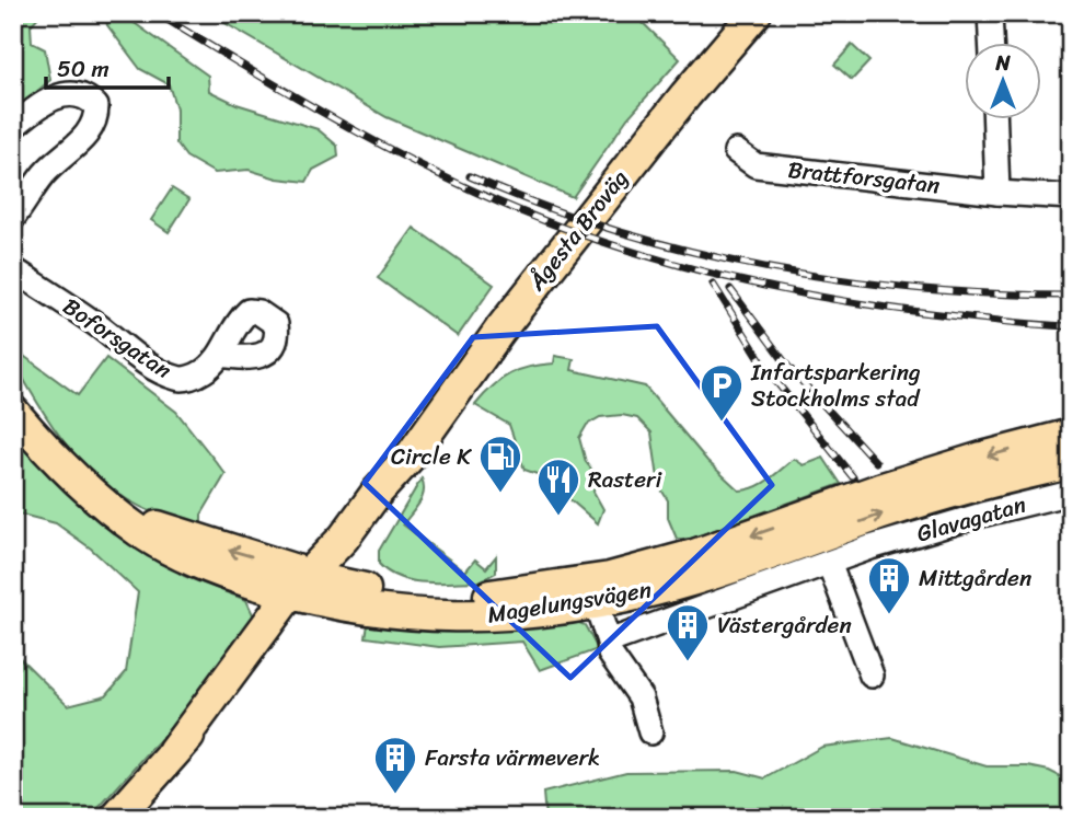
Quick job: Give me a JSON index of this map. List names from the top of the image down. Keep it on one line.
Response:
{"streets":{"main road":["Ågesta Broväg","Magelungsvägen"],"street":["Brattforsgatan","Boforsgatan","Glavagatan"]},"crossings":[["Ågesta Broväg","Magelungsvägen"]],"places":{"parking":["Infartsparkering Stockholms stad"],"fuel station":["Circle K"],"restaurant":["Rasteri"],"building":["Mittgården","Västergården","Farsta värmeverk"]},"scale_bar":"50 m","north":"top"}
